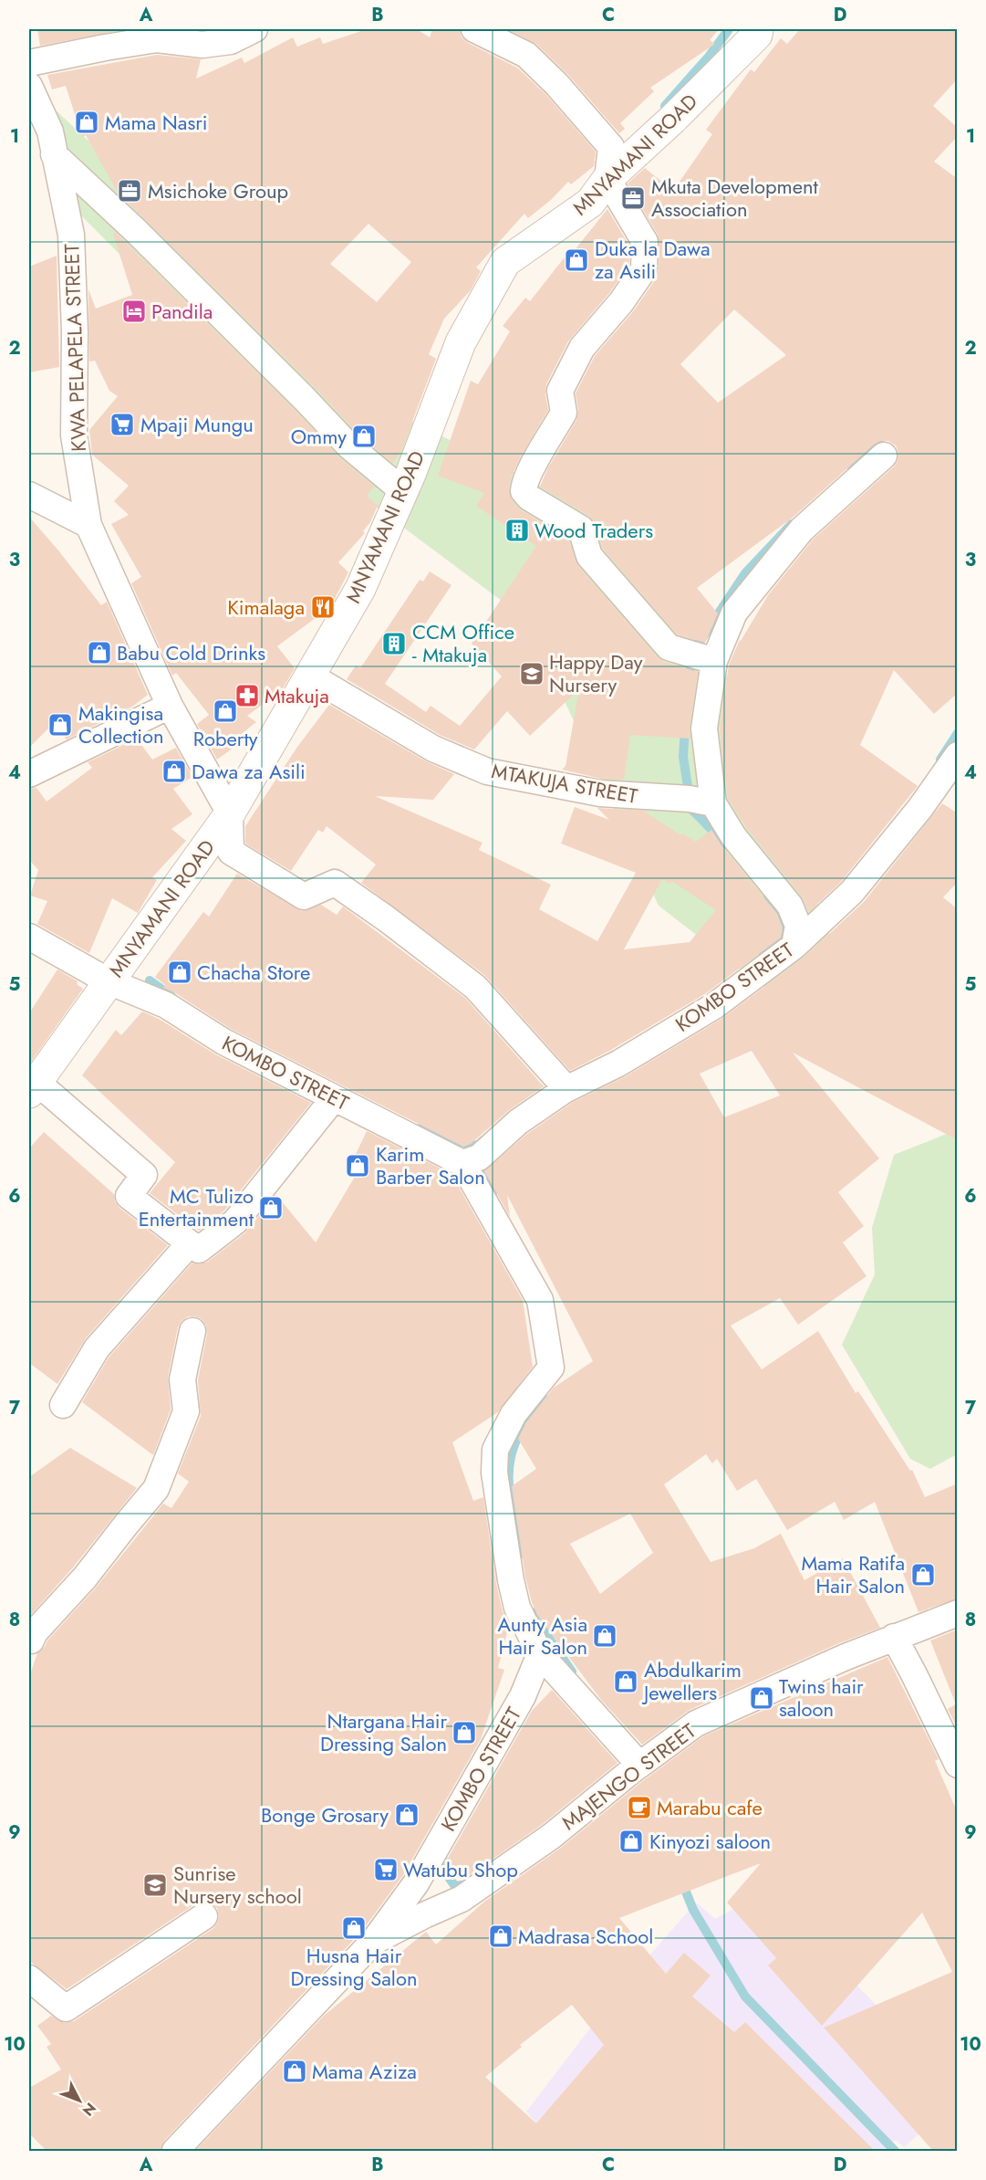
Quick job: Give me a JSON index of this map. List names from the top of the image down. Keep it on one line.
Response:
{"streets":{"street":["MNYAMANI ROAD","KWA PELAPELA STREET","MTAKUJA STREET","KOMBO STREET","MAJENGO STREET"]},"crossings":[["MNYAMANI ROAD","KWA PELAPELA STREET"],["MNYAMANI ROAD","MTAKUJA STREET"],["MNYAMANI ROAD","KOMBO STREET"],["KOMBO STREET","MAJENGO STREET"]],"places":{"shop":["Mama Nasri","Duka la Dawa za Asili","Ommy","Babu Cold Drinks","Roberty","Makingisa Collection","Dawa za Asili","Chacha Store","Karim Barber Salon","MC Tulizo Entertainment","Mama Ratifa Hair Salon","Aunty Asia Hair Salon","Abdulkarim Jewellers","Twins hair saloon","Ntargana Hair Dressing Salon","Bonge Grosary","Kinyozi saloon","Husna Hair Dressing Salon","Madrasa School","Mama Aziza"],"office":["Msichoke Group","Mkuta Development Association"],"hotel":["Pandila"],"supermarket":["Mpaji Mungu","Watubu Shop"],"building":["Wood Traders","CCM Office - Mtakuja"],"restaurant":["Kimalaga"],"school or university":["Happy Day Nursery","Sunrise Nursery school"],"pharmacy":["Mtakuja"],"cafe":["Marabu cafe"]},"north":"bottom right","grid":{"columns":["A","B","C","D"],"rows":["1","2","3","4","5","6","7","8","9","10"]}}
